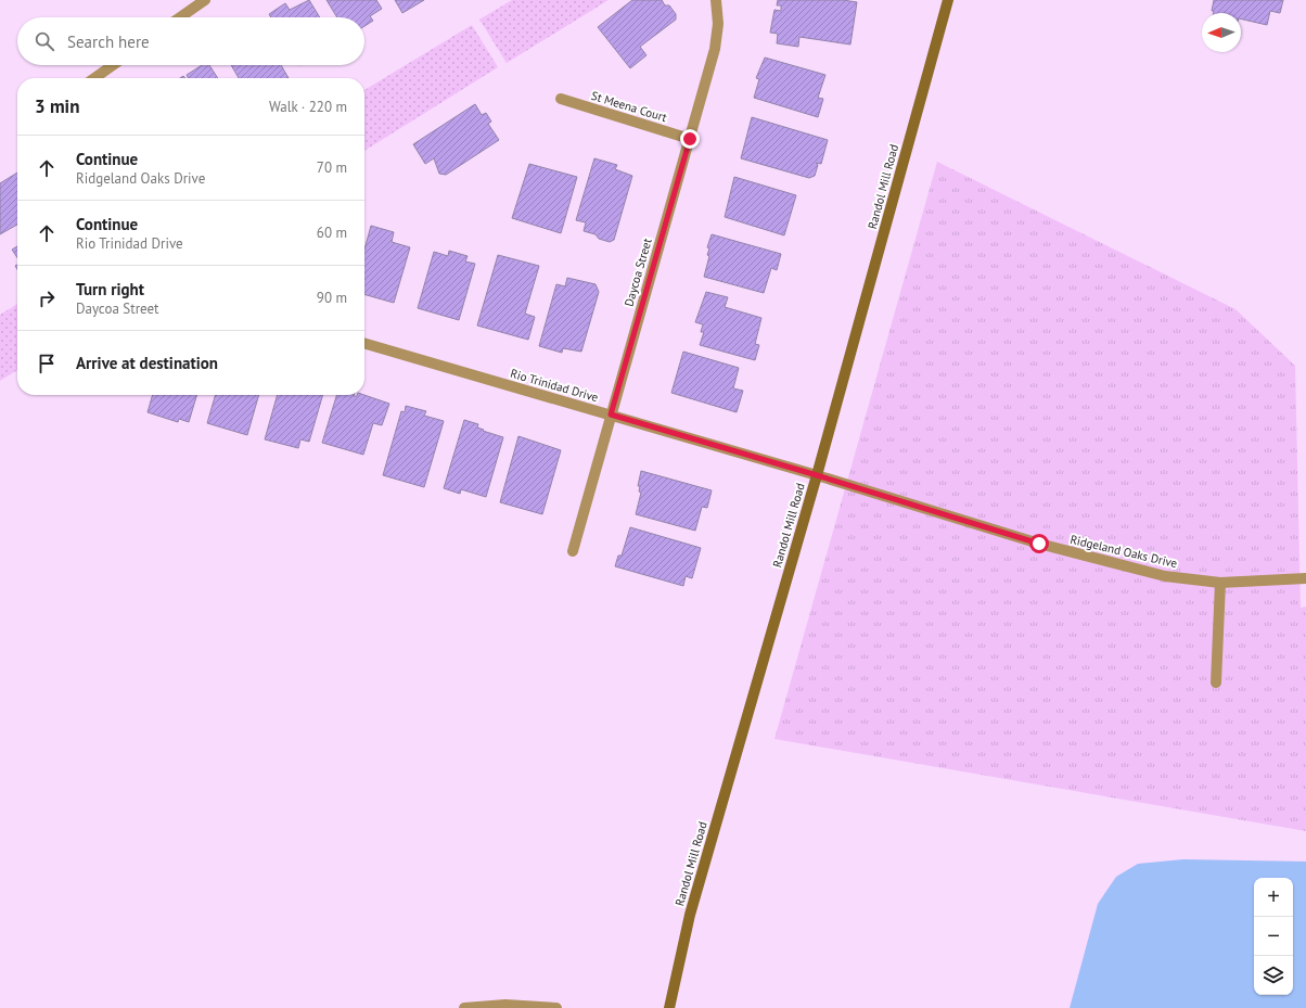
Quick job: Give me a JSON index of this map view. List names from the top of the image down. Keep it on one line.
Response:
{"streets":{"main road":["Randol Mill Road"],"street":["St Meena Court","Daycoa Street","Rio Trinidad Drive","Ridgeland Oaks Drive"]},"crossings":[["St Meena Court","Daycoa Street"],["Randol Mill Road","Rio Trinidad Drive"],["Randol Mill Road","Ridgeland Oaks Drive"],["Daycoa Street","Rio Trinidad Drive"],["Rio Trinidad Drive","Ridgeland Oaks Drive"]],"north":"left","page":{"search":"Search here","heading":["3 min","Walk · 220 m"],"list":[["Continue","Ridgeland Oaks Drive","70 m"],["Continue","Rio Trinidad Drive","60 m"],["Turn right","Daycoa Street","90 m"],"Arrive at destination"],"map_buttons":["+","−"]}}
